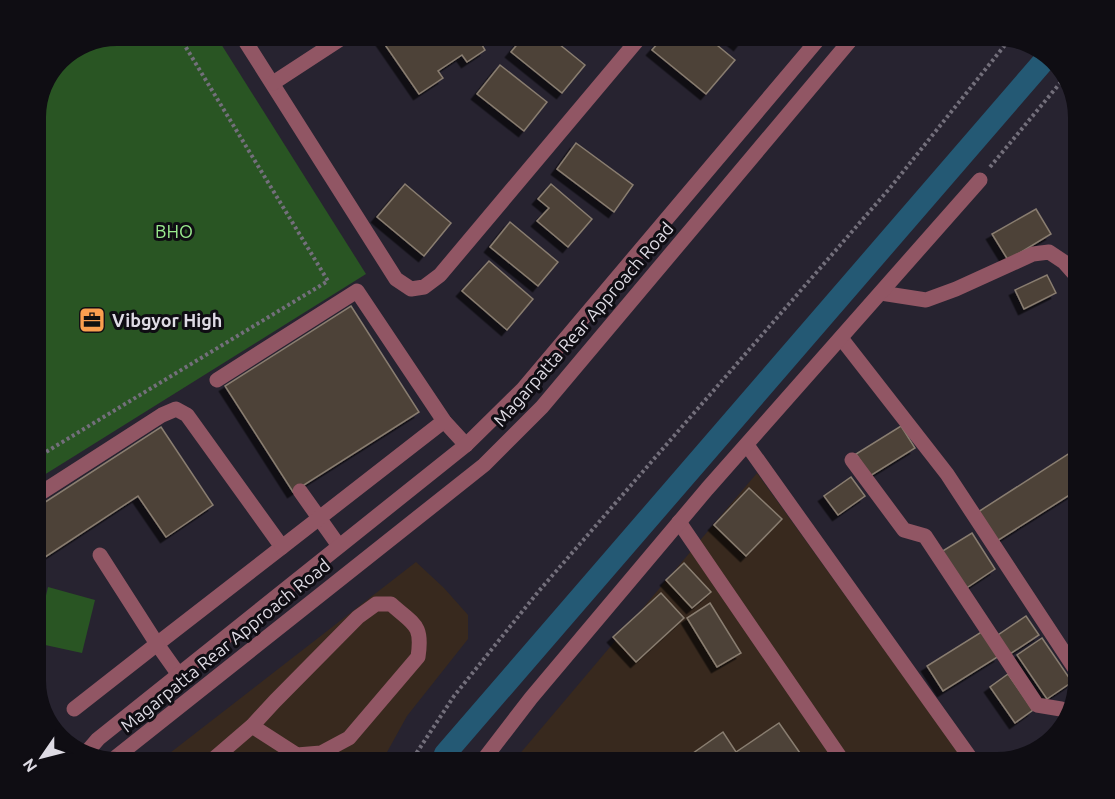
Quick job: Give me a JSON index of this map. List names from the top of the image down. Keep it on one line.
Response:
{"streets":{"street":["Magarpatta Rear Approach Road"]},"parks":["BHO"],"places":{"office":["Vibgyor High"]},"north":"bottom left"}
